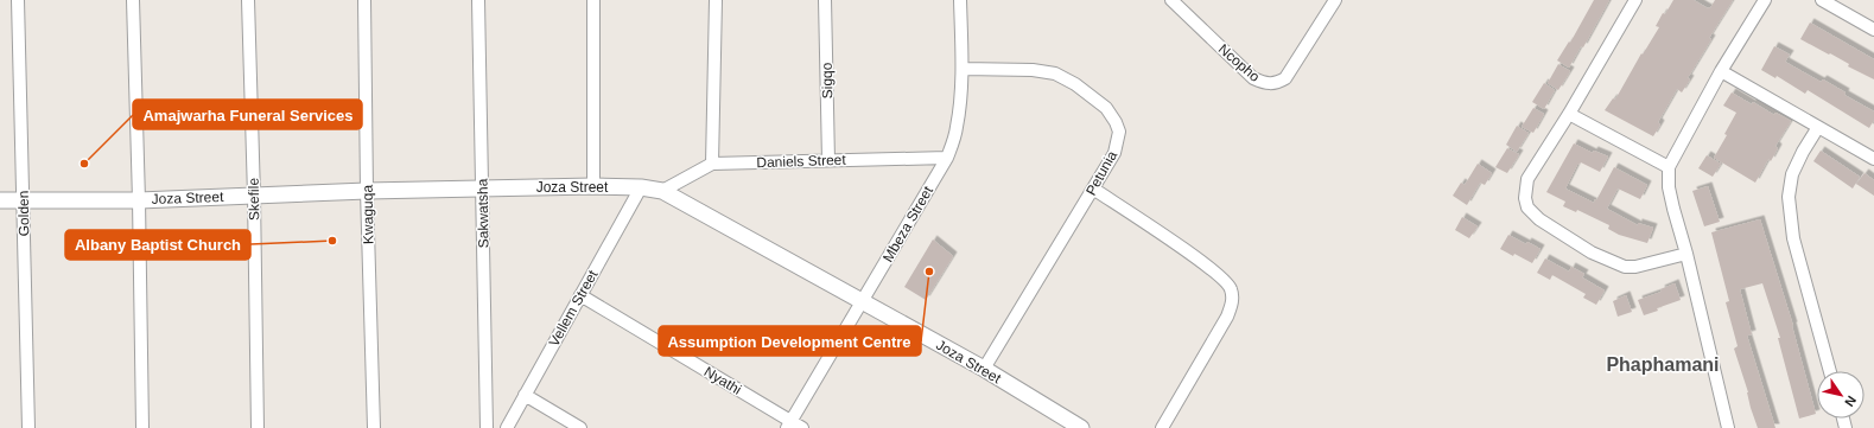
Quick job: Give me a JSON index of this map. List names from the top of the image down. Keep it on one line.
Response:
{"streets":{"street":["Ncopho","Sigqo","Daniels Street","Petunia","Joza Street","Skefile","Golden","Sakwatsha","Kwaguqa","Mbeza Street","Vellem Street","Nyathi"]},"crossings":[["Sigqo","Daniels Street"],["Daniels Street","Joza Street"],["Daniels Street","Mbeza Street"],["Petunia","Joza Street"],["Petunia","Mbeza Street"],["Joza Street","Skefile"],["Joza Street","Golden"],["Joza Street","Sakwatsha"],["Joza Street","Kwaguqa"],["Joza Street","Mbeza Street"],["Joza Street","Vellem Street"],["Mbeza Street","Nyathi"],["Vellem Street","Nyathi"]],"districts":["Phaphamani"],"places":["Amajwarha Funeral Services","Albany Baptist Church","Assumption Development Centre"],"north":"bottom right"}
